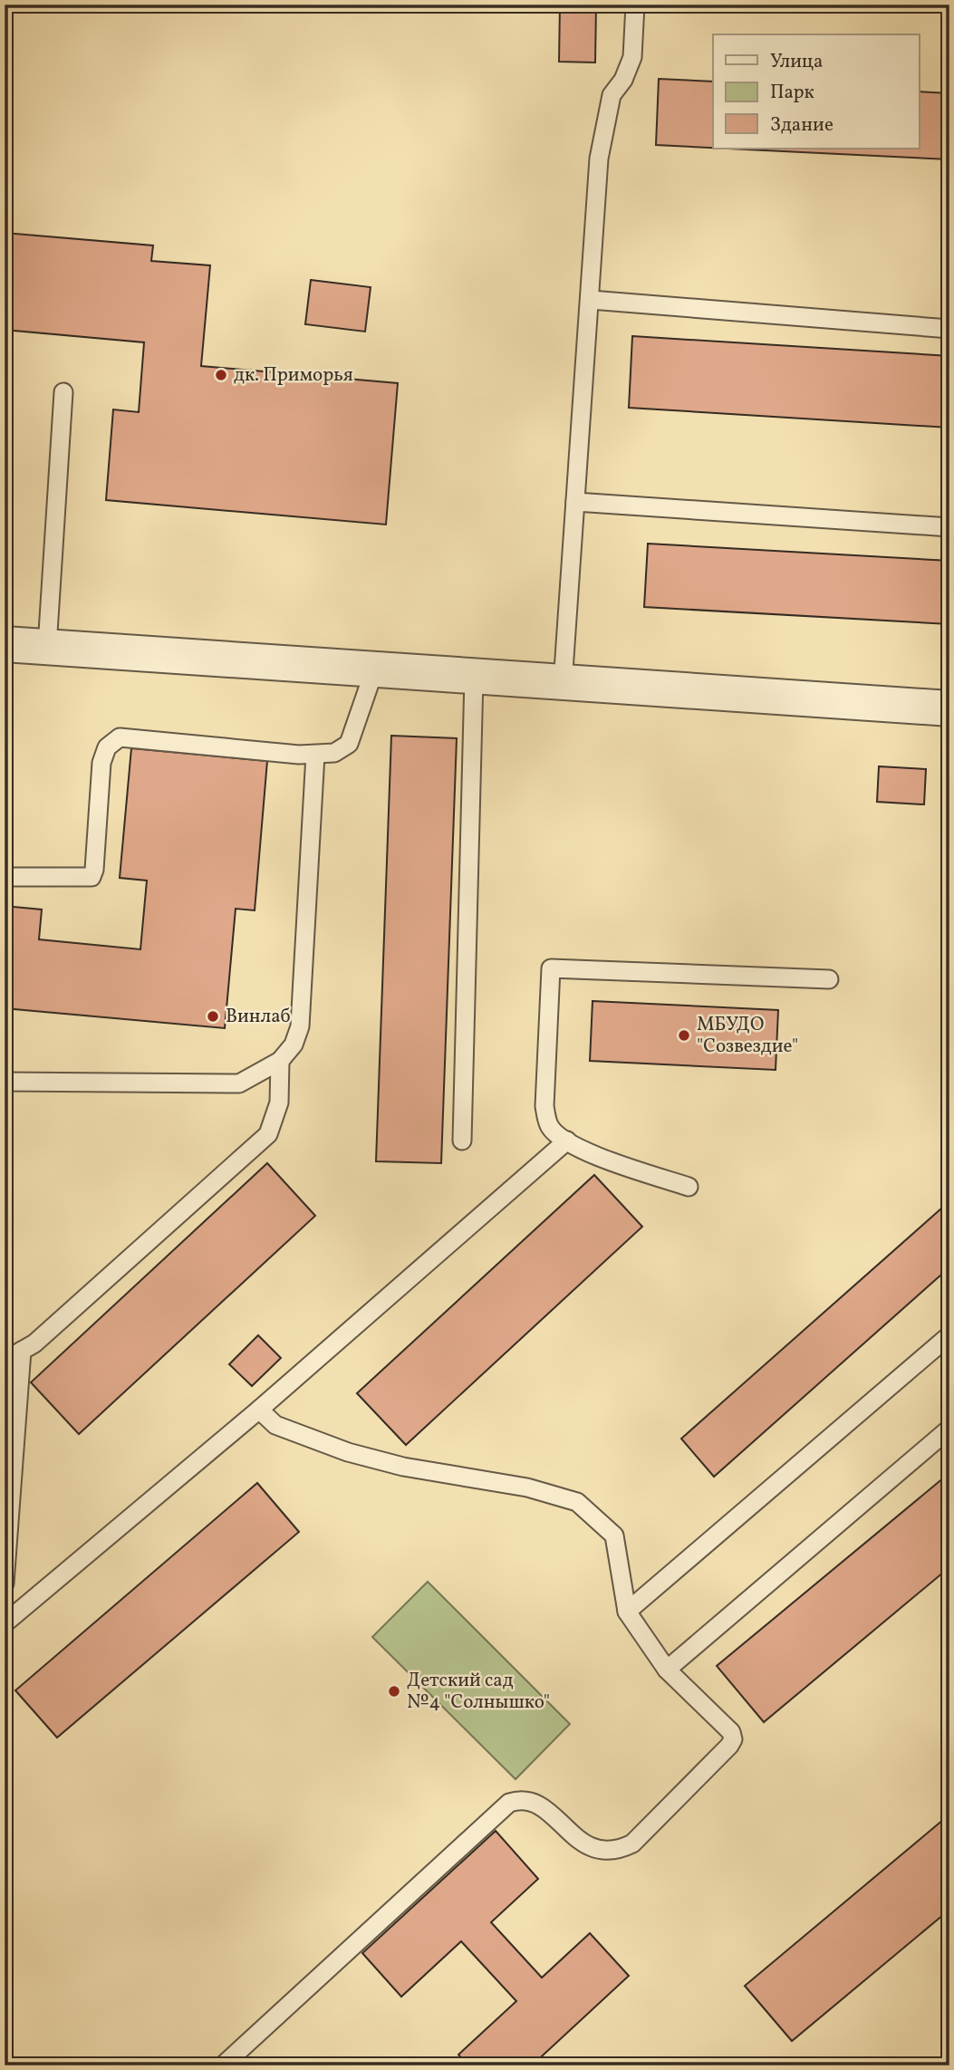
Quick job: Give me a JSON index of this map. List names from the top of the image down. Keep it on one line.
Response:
{"places":["дк. Приморья","Винлаб","МБУДО \"Созвездие\"","Детский сад №4 \"Солнышко\""],"legend":["Улица","Парк","Здание"]}
